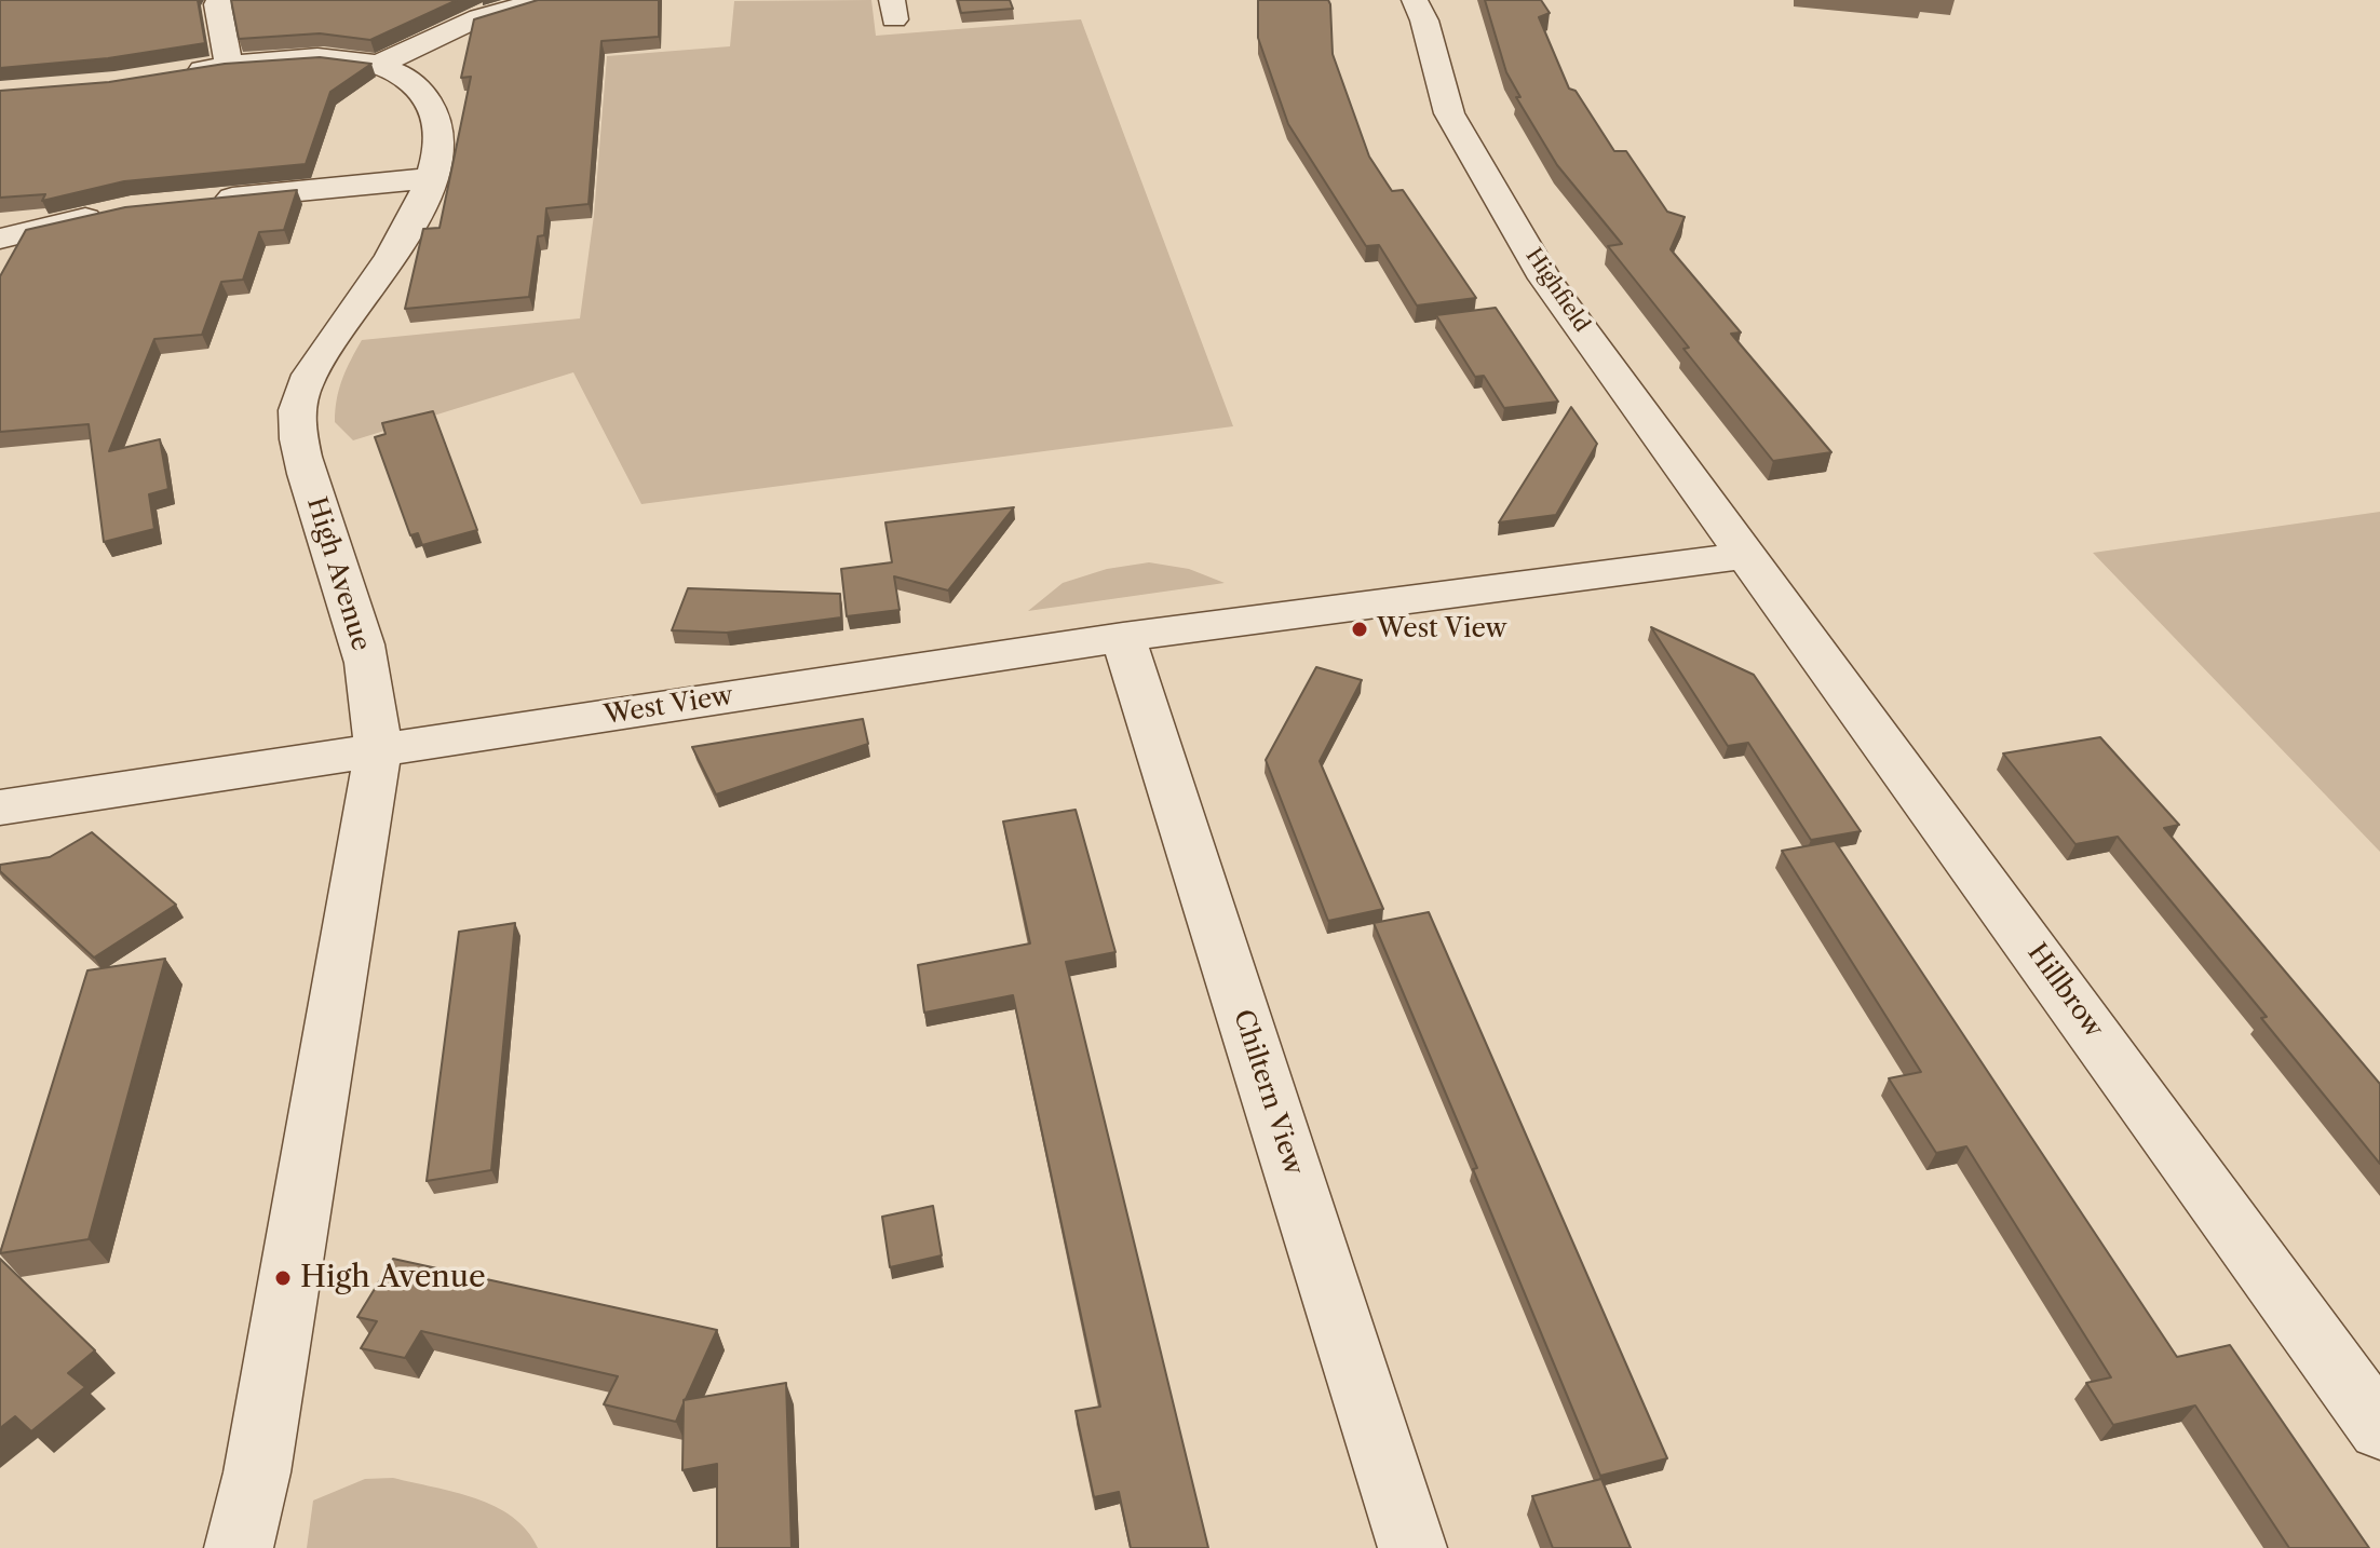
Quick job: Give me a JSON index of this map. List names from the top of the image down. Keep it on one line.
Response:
{"streets":{"street":["Highfield","High Avenue","West View","Hillbrow","Chiltern View"]},"crossings":[["Highfield","West View"],["Highfield","Hillbrow"],["High Avenue","West View"],["West View","Hillbrow"],["West View","Chiltern View"]],"places":["West View","High Avenue"]}
